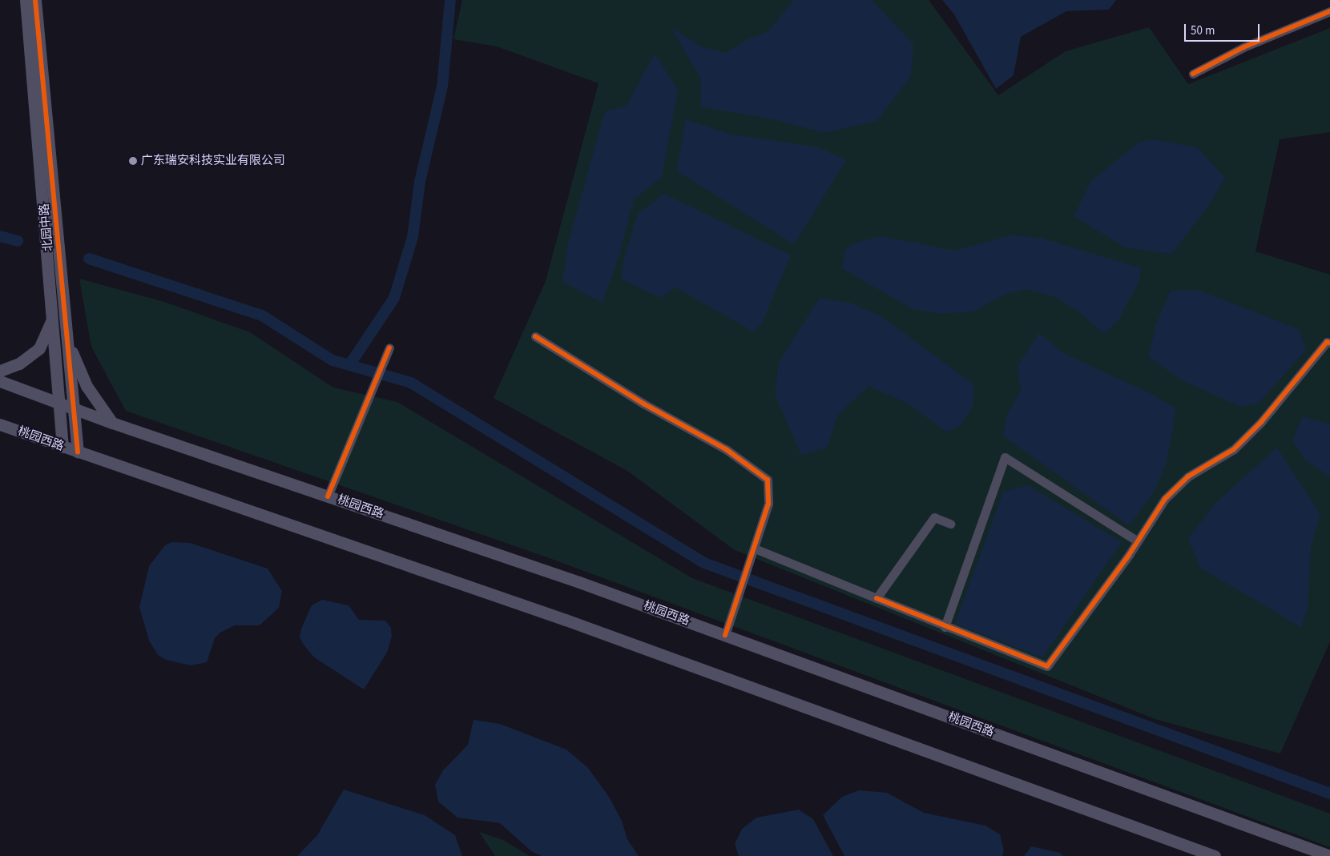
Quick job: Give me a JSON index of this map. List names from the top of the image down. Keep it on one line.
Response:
{"streets":{"main road":["北园中路","桃园西路"]},"crossings":[["北园中路","桃园西路"]],"places":["广东瑞安科技实业有限公司"],"scale_bar":"50 m"}
